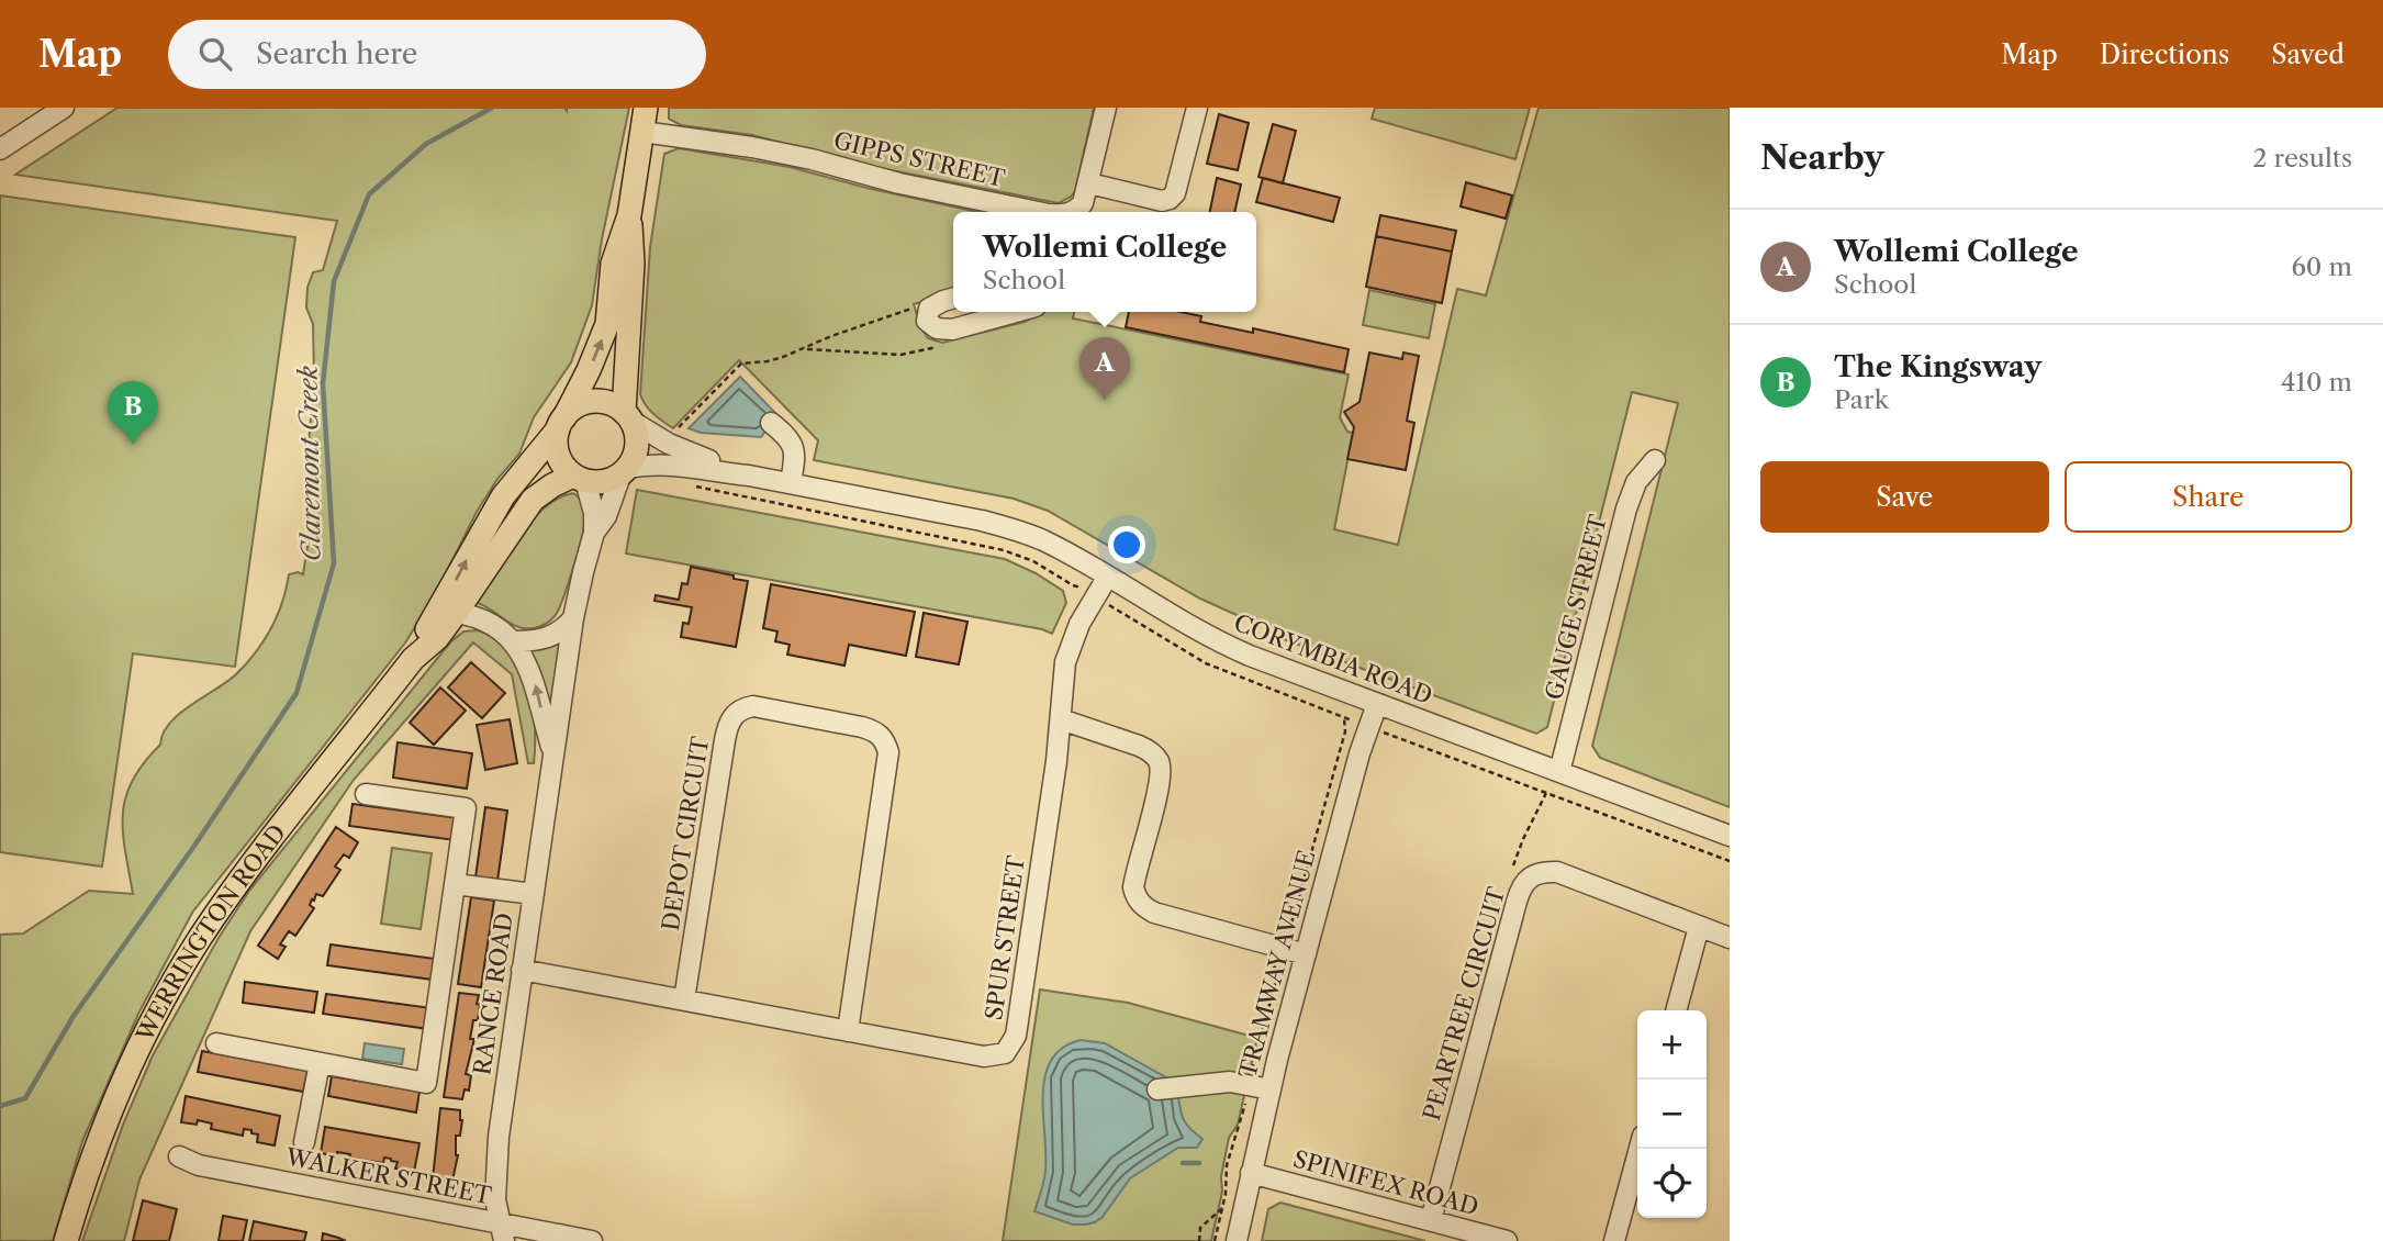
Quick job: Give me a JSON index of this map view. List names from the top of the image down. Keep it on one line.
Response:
{"streets":{"main road":["WERRINGTON ROAD"],"street":["GIPPS STREET","GAUGE STREET","CORYMBIA ROAD","DEPOT CIRCUIT","SPUR STREET","TRAMWAY AVENUE","RANCE ROAD","PEARTREE CIRCUIT","WALKER STREET","SPINIFEX ROAD"]},"crossings":[["GIPPS STREET","WERRINGTON ROAD"],["GAUGE STREET","CORYMBIA ROAD"],["CORYMBIA ROAD","WERRINGTON ROAD"],["CORYMBIA ROAD","SPUR STREET"],["CORYMBIA ROAD","TRAMWAY AVENUE"],["CORYMBIA ROAD","RANCE ROAD"],["DEPOT CIRCUIT","SPUR STREET"],["WERRINGTON ROAD","RANCE ROAD"],["SPUR STREET","RANCE ROAD"],["TRAMWAY AVENUE","SPINIFEX ROAD"],["RANCE ROAD","WALKER STREET"],["PEARTREE CIRCUIT","SPINIFEX ROAD"]],"water":["Claremont Creek"],"page":{"header":"Map","search":"Search here","nav":["Map","Directions","Saved"],"heading":["Nearby","2 results"],"list":[{"mark":"A","name":"Wollemi College","note":"School","value":"60 m"},{"mark":"B","name":"The Kingsway","note":"Park","value":"410 m"}],"popup":["Wollemi College","School"],"pins":["A","B"],"buttons":["Save","Share"],"map_buttons":["+","−"]}}
